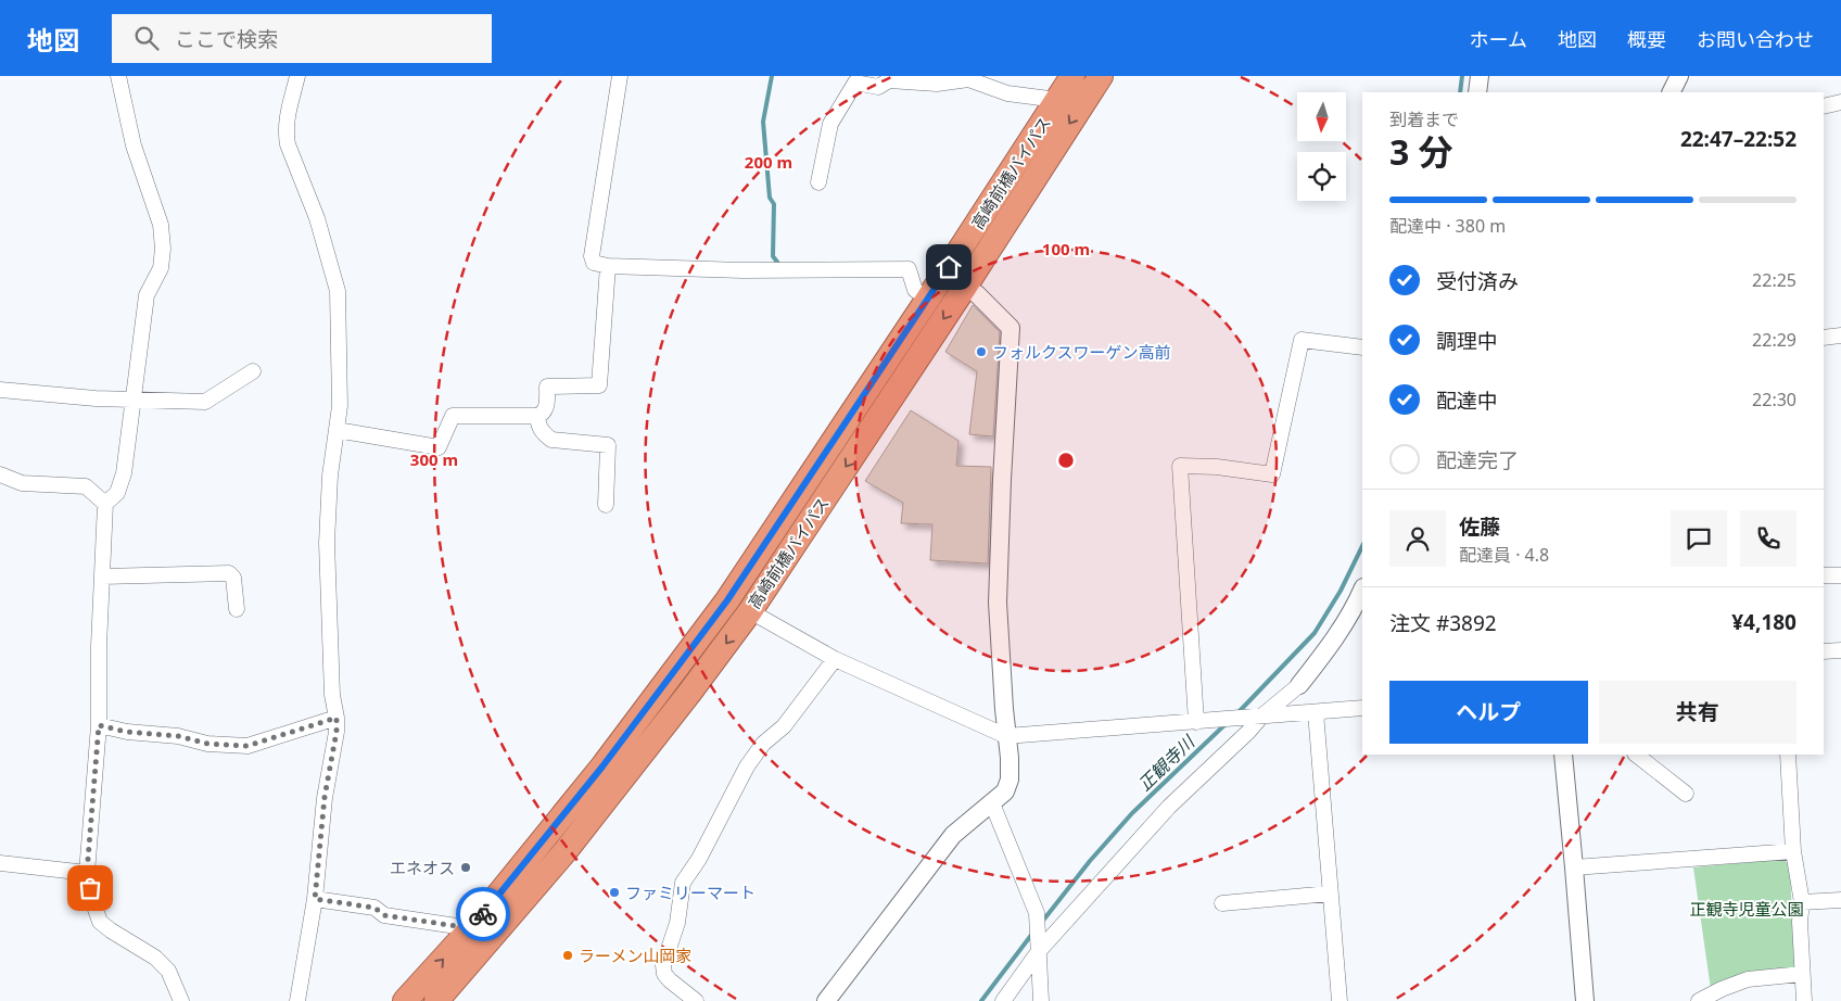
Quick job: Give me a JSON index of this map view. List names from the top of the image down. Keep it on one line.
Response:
{"streets":{"highway":["高崎前橋バイパス"]},"water":["正観寺川"],"parks":["正観寺児童公園"],"places":["フォルクスワーゲン高前","エネオス","ファミリーマート","ラーメン山岡家"],"north":"bottom","page":{"header":"地図","search":"ここで検索","nav":["ホーム","地図","概要","お問い合わせ"],"heading":["3 分","到着まで","22:47–22:52"],"panel":["佐藤","配達員 · 4.8","注文 #3892","¥4,180"],"bar":"配達中 · 380 m","list":[["受付済み","22:25"],["調理中","22:29"],["配達中","22:30"],"配達完了"],"buttons":["ヘルプ","共有"]},"rings":["200 m","100 m","300 m"]}
